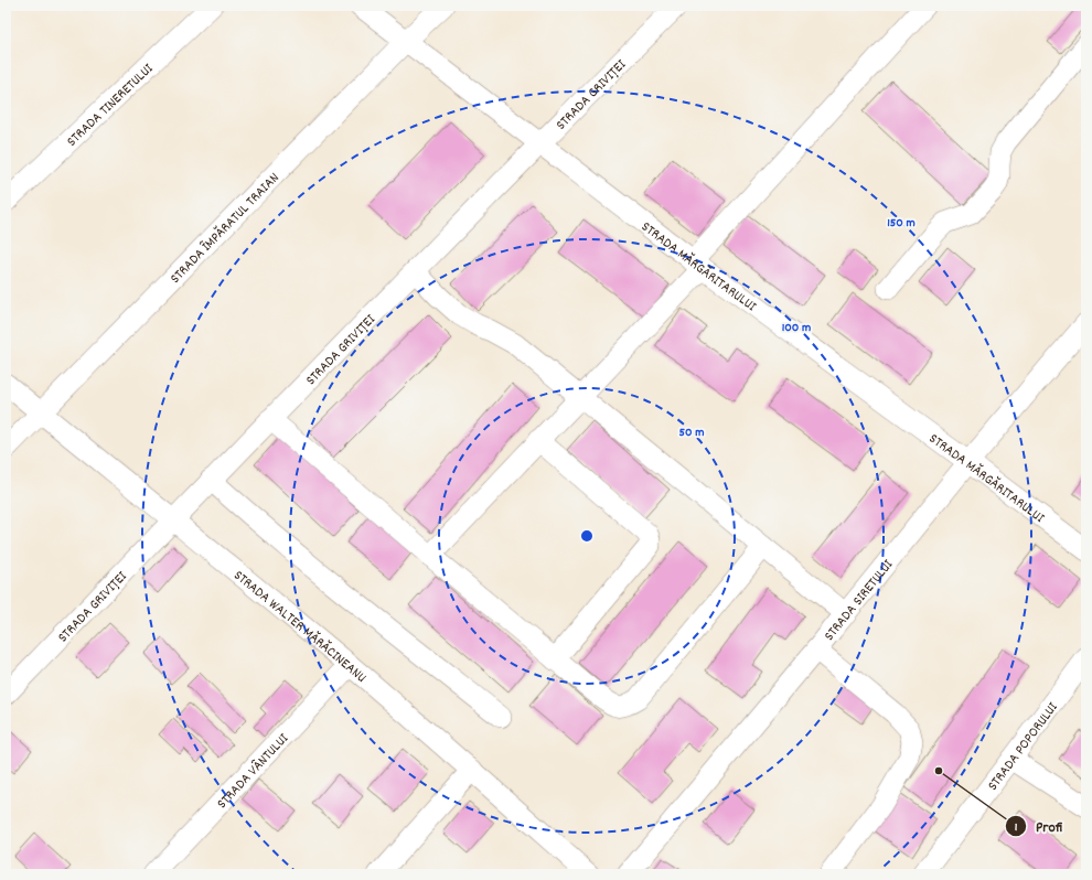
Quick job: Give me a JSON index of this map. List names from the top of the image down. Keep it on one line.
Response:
{"streets":{"street":["STRADA GRIVIȚEI","STRADA TINERETULUI","STRADA ÎMPĂRATUL TRAIAN","STRADA MĂRGĂRITARULUI","STRADA SIRETULUI","STRADA WALTER MĂRĂCINEANU","STRADA POPORULUI","STRADA VÂNTULUI"]},"crossings":[["STRADA GRIVIȚEI","STRADA MĂRGĂRITARULUI"],["STRADA GRIVIȚEI","STRADA WALTER MĂRĂCINEANU"],["STRADA ÎMPĂRATUL TRAIAN","STRADA MĂRGĂRITARULUI"],["STRADA ÎMPĂRATUL TRAIAN","STRADA WALTER MĂRĂCINEANU"],["STRADA MĂRGĂRITARULUI","STRADA SIRETULUI"],["STRADA WALTER MĂRĂCINEANU","STRADA VÂNTULUI"]],"places":["Profi"],"rings":["150 m","100 m","50 m"]}
